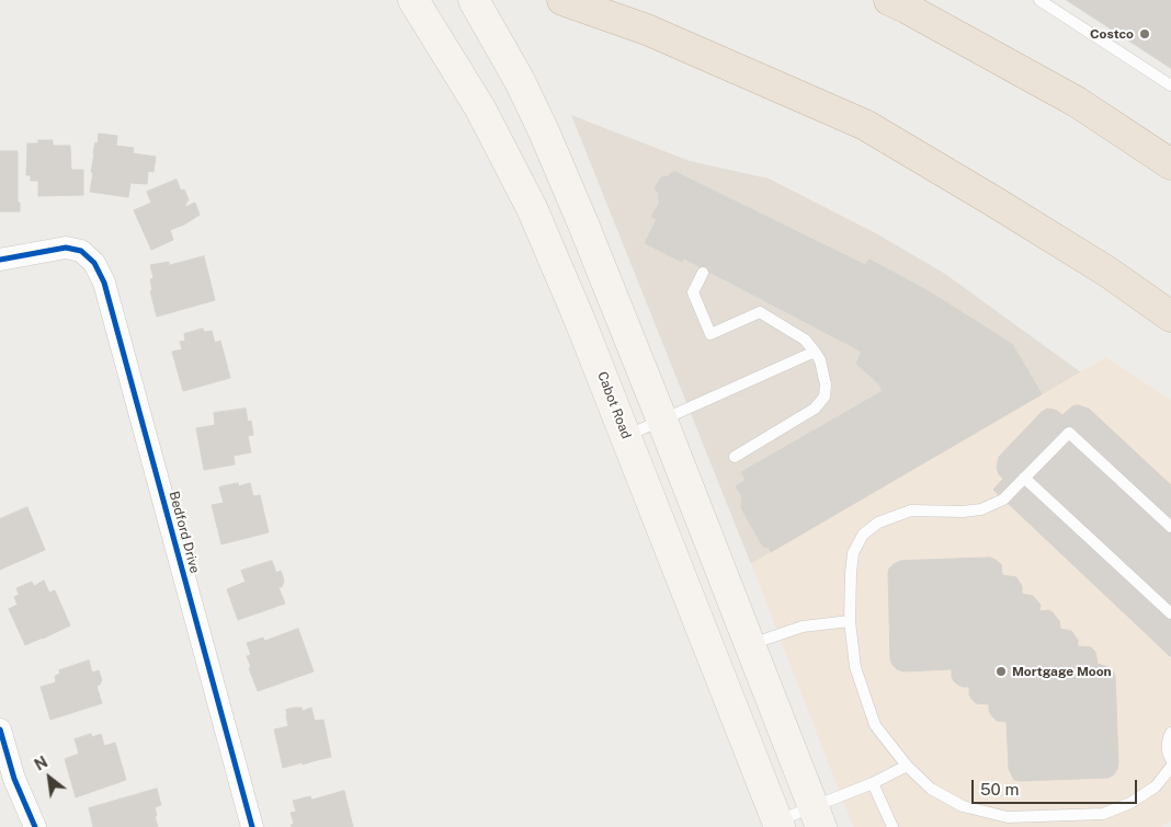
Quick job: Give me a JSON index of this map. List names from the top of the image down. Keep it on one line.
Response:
{"streets":{"main road":["Cabot Road"],"street":["Bedford Drive"]},"places":["Costco","Mortgage Moon"],"scale_bar":"50 m","north":"top left"}
